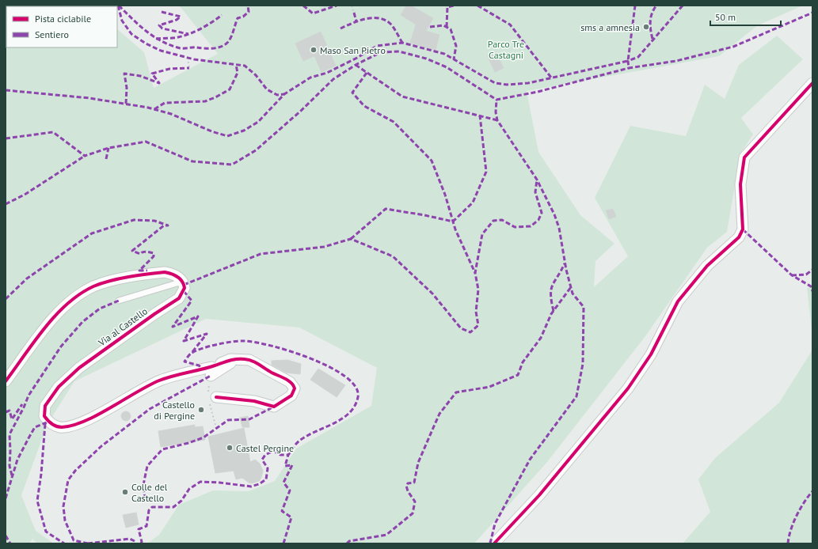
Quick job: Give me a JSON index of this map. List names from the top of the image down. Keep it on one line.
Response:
{"streets":{"street":["Via al Castello"]},"parks":["Parco Tre Castagni"],"places":["sms a amnesia","Maso San Pietro","Castello di Pergine","Castel Pergine","Colle del Castello"],"legend":["Pista ciclabile","Sentiero"],"scale_bar":"50 m"}
